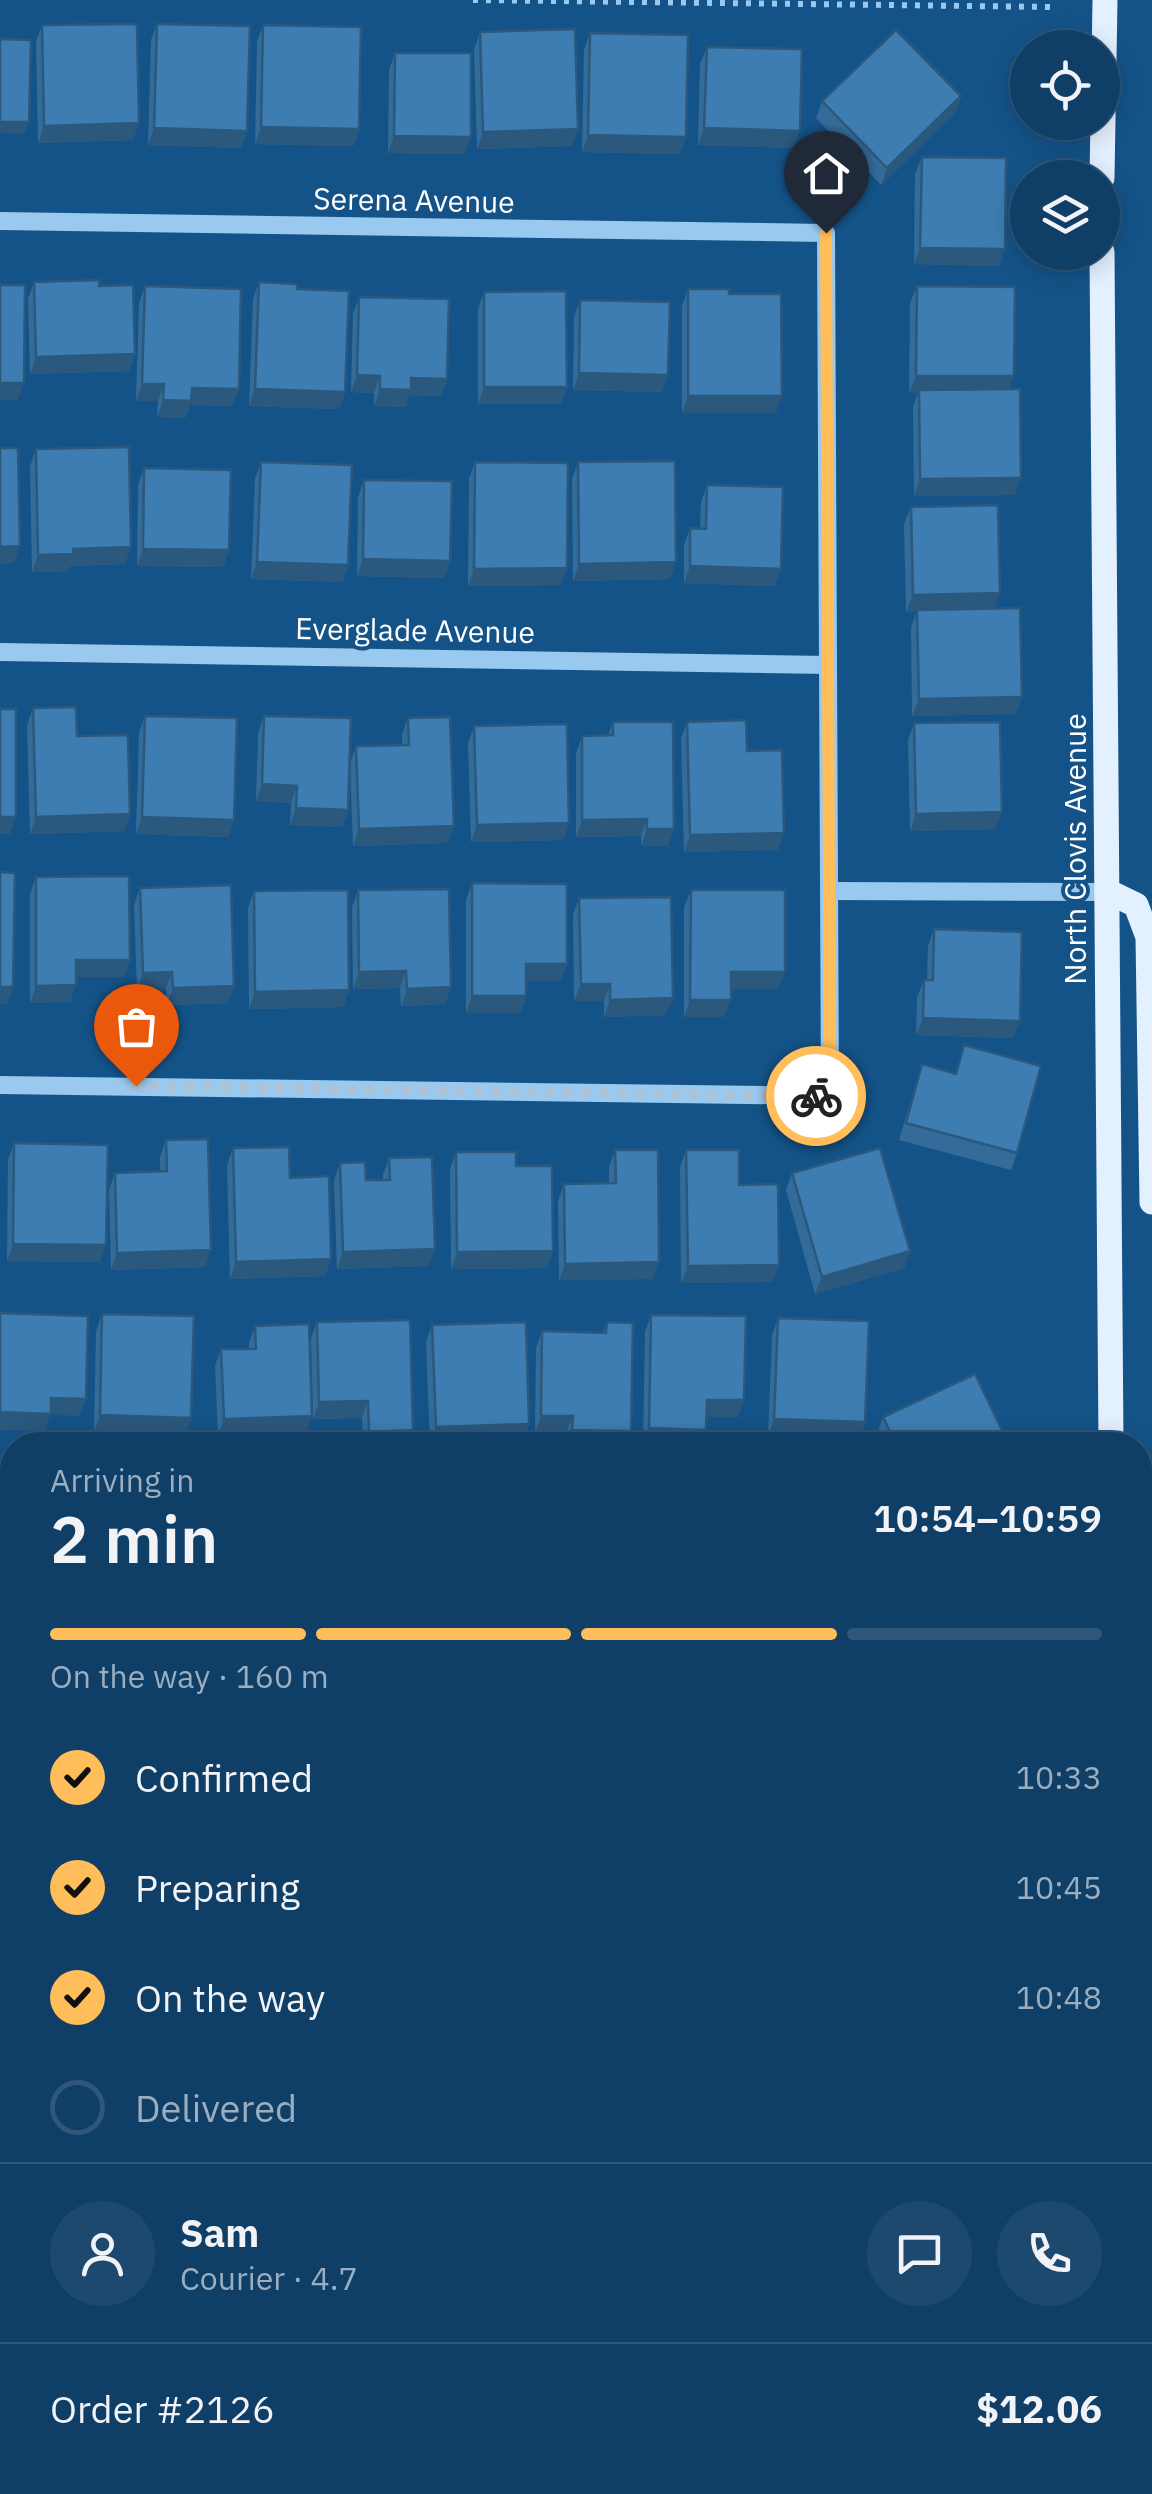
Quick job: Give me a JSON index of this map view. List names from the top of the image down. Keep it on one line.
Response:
{"streets":{"main road":["North Clovis Avenue"],"street":["Serena Avenue","Everglade Avenue"]},"crossings":[["Serena Avenue","Everglade Avenue"]],"page":{"heading":["2 min","Arriving in","10:54–10:59"],"panel":["Sam","Courier · 4.7","Order #2126","$12.06"],"bar":"On the way · 160 m","list":[["Confirmed","10:33"],["Preparing","10:45"],["On the way","10:48"],"Delivered"]}}
